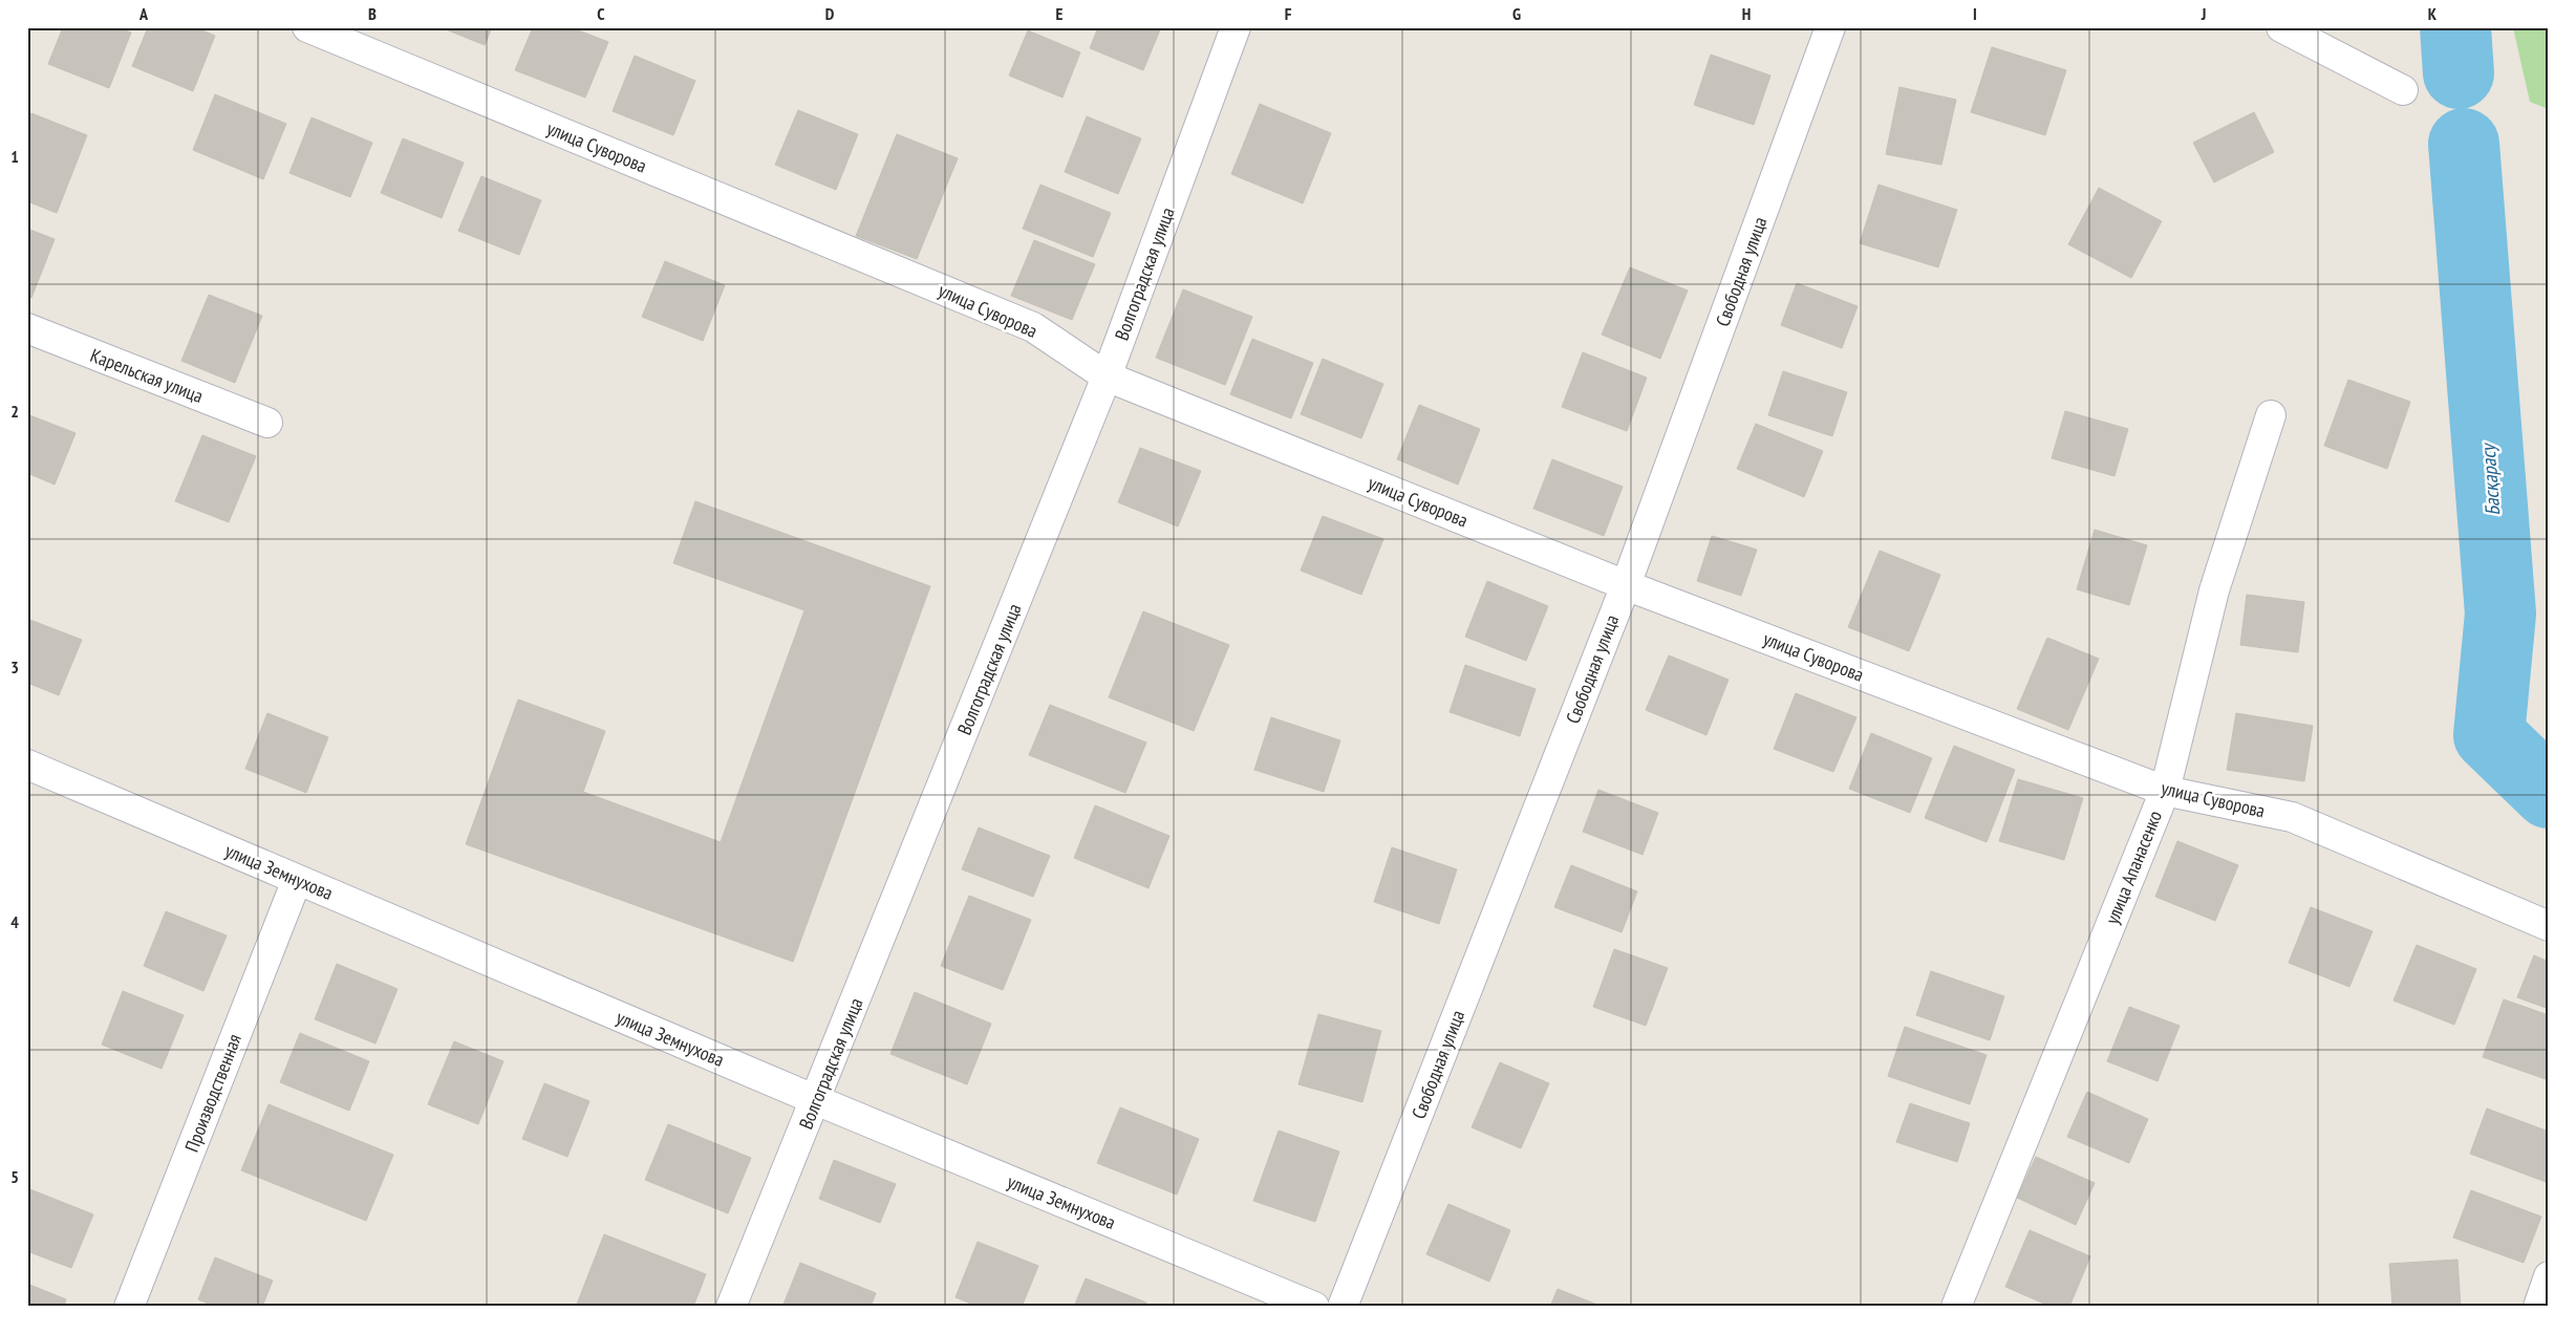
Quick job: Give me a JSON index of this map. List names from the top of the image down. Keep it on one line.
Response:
{"streets":{"street":["улица Суворова","Свободная улица","Волгоградская улица","Карельская улица","улица Апанасенко","улица Земнухова","Производственная"]},"crossings":[["улица Суворова","Свободная улица"],["улица Суворова","Волгоградская улица"],["улица Суворова","улица Апанасенко"],["Волгоградская улица","улица Земнухова"],["улица Земнухова","Производственная"]],"water":["Басқарасу"],"grid":{"columns":["A","B","C","D","E","F","G","H","I","J","K"],"rows":["1","2","3","4","5"]}}
